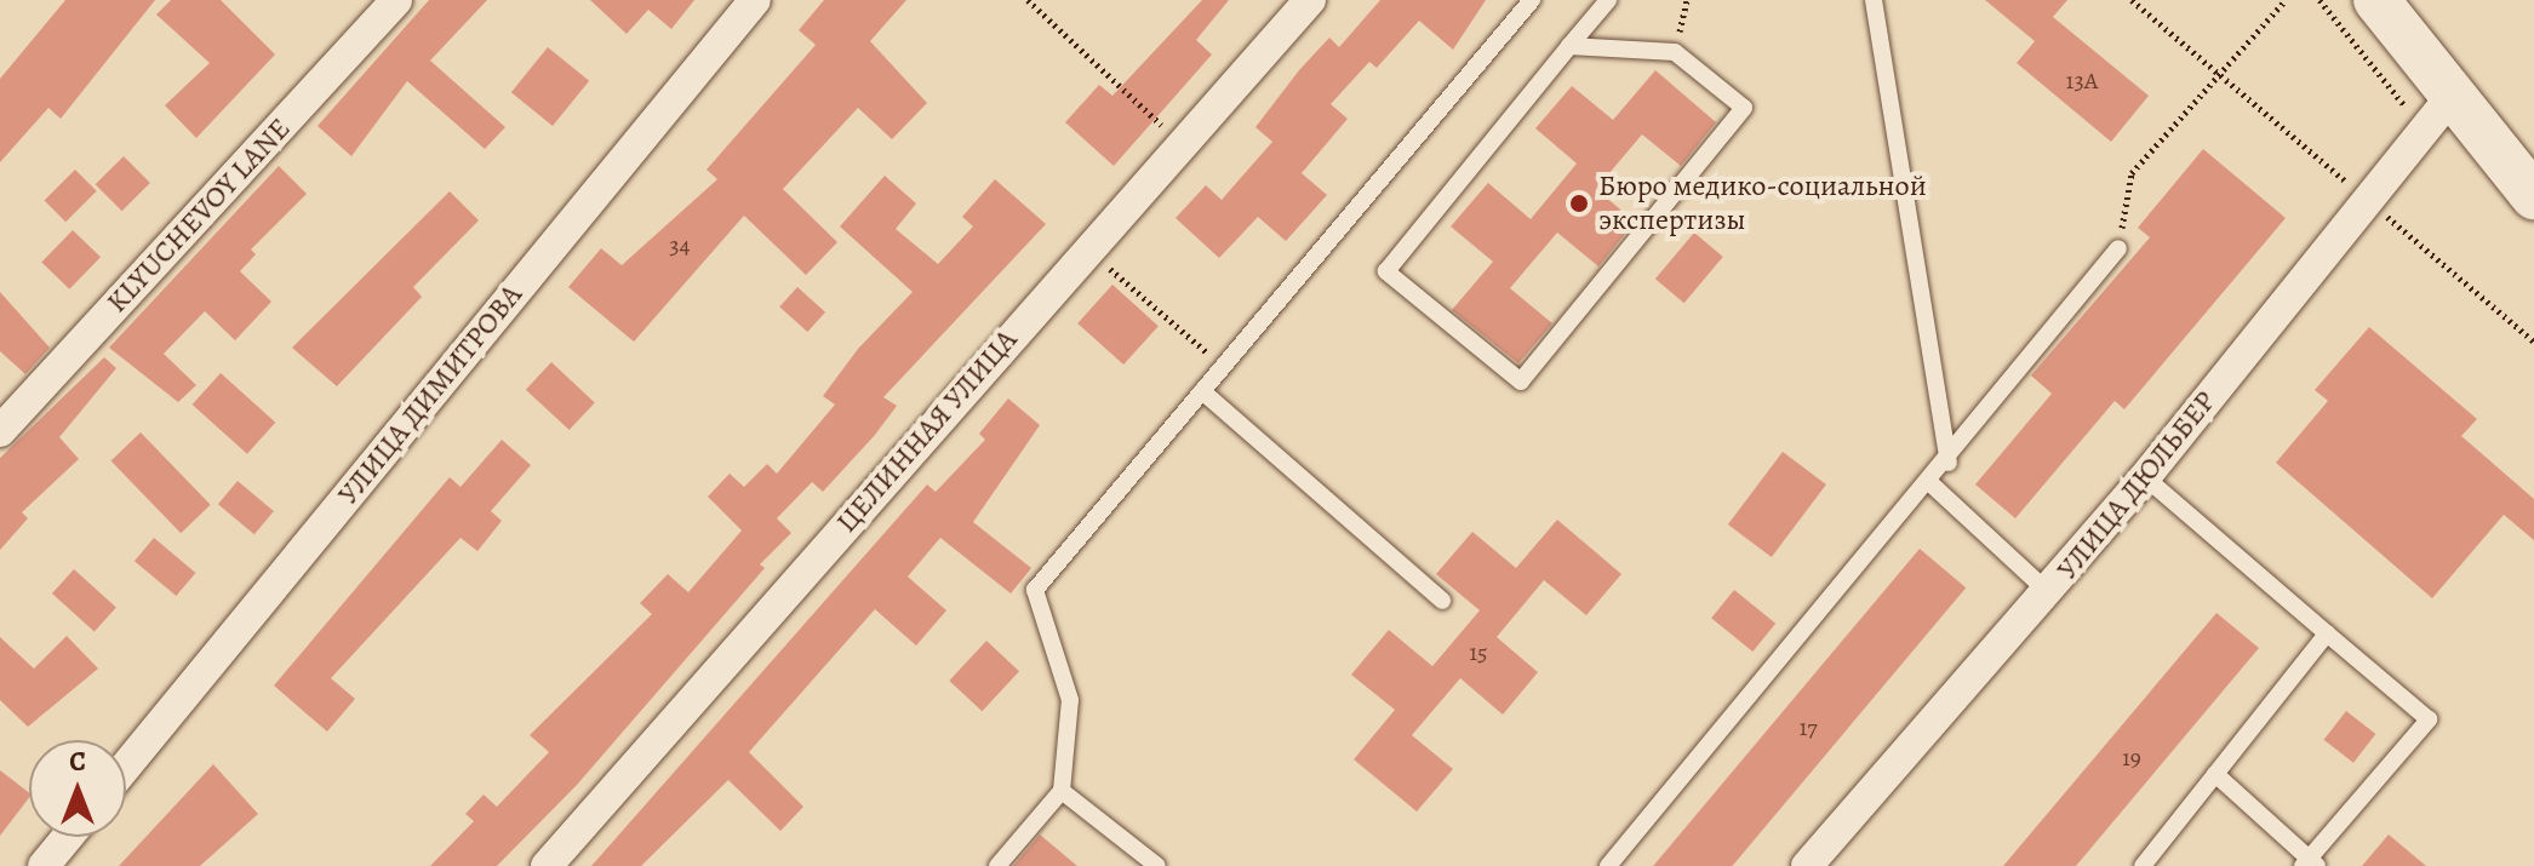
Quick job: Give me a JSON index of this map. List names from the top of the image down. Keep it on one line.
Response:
{"streets":{"street":["KLYUCHEVOY LANE","УЛИЦА ДИМИТРОВА","ЦЕЛИННАЯ УЛИЦА","УЛИЦА ДЮЛЬБЕР"]},"places":["Бюро медико-социальной экспертизы"],"house_numbers":["13А","34","15","17","19"],"north":"top"}
